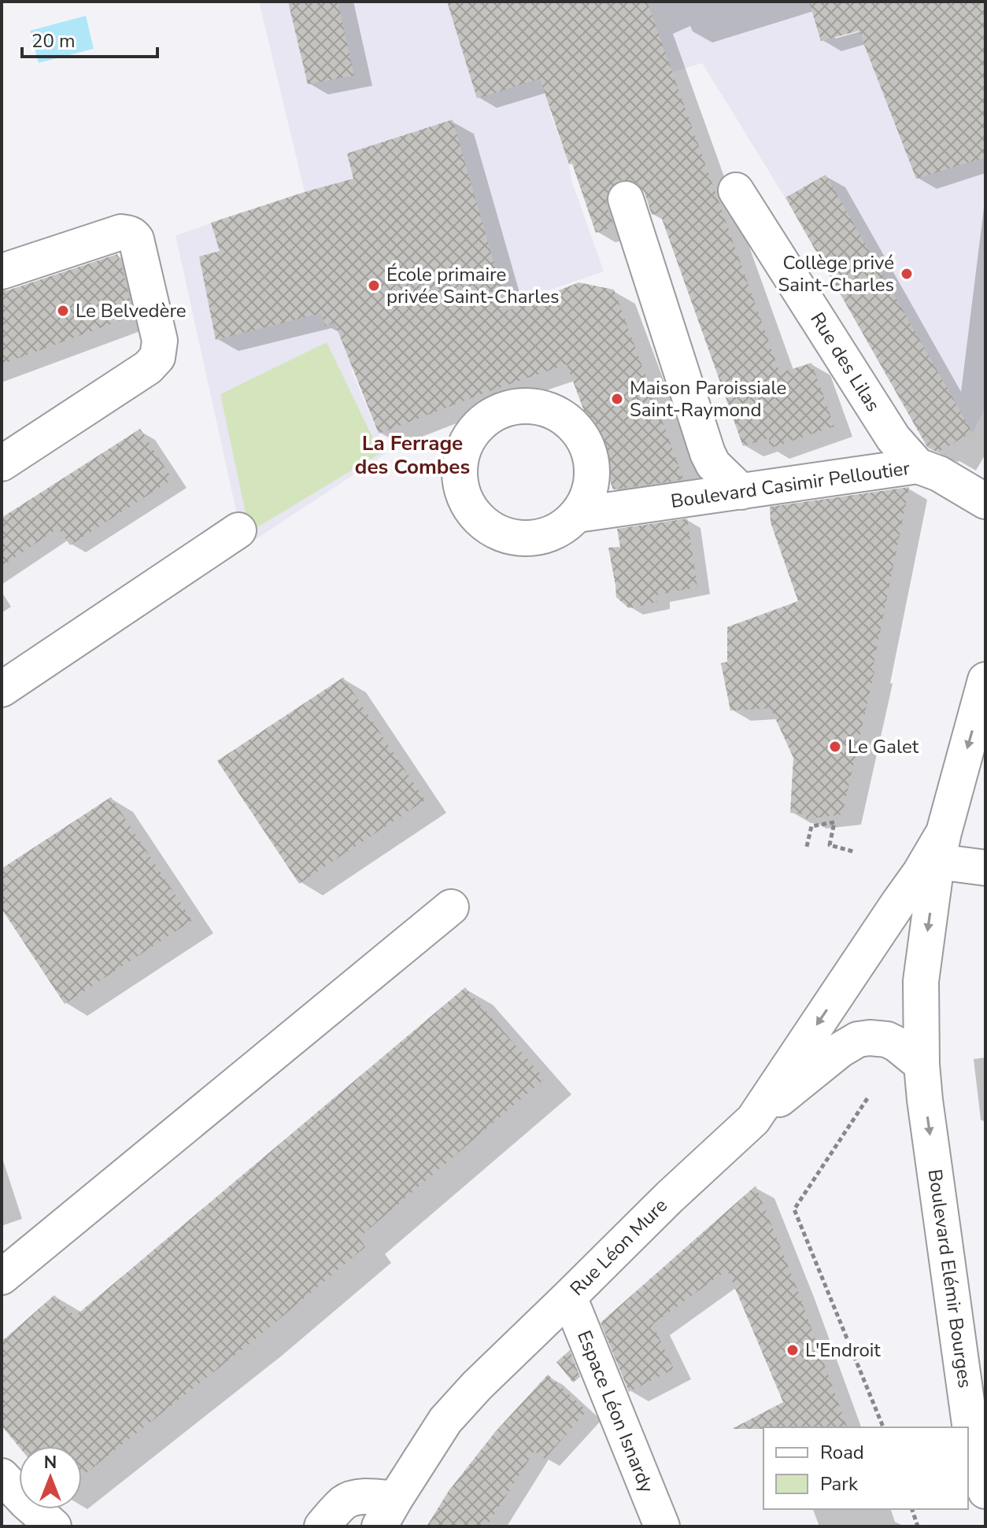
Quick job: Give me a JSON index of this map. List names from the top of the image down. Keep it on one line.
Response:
{"streets":{"street":["Rue des Lilas","Boulevard Casimir Pelloutier","Rue Léon Mure","Boulevard Elémir Bourges","Espace Léon Isnardy"]},"crossings":[["Rue des Lilas","Boulevard Casimir Pelloutier"],["Rue Léon Mure","Espace Léon Isnardy"]],"one_way":["Boulevard Elémir Bourges"],"districts":["La Ferrage des Combes"],"places":["Collège privé Saint-Charles","École primaire privée Saint-Charles","Le Belvedère","Maison Paroissiale Saint-Raymond","Le Galet","L'Endroit"],"legend":["Road","Park"],"scale_bar":"20 m","north":"top"}
